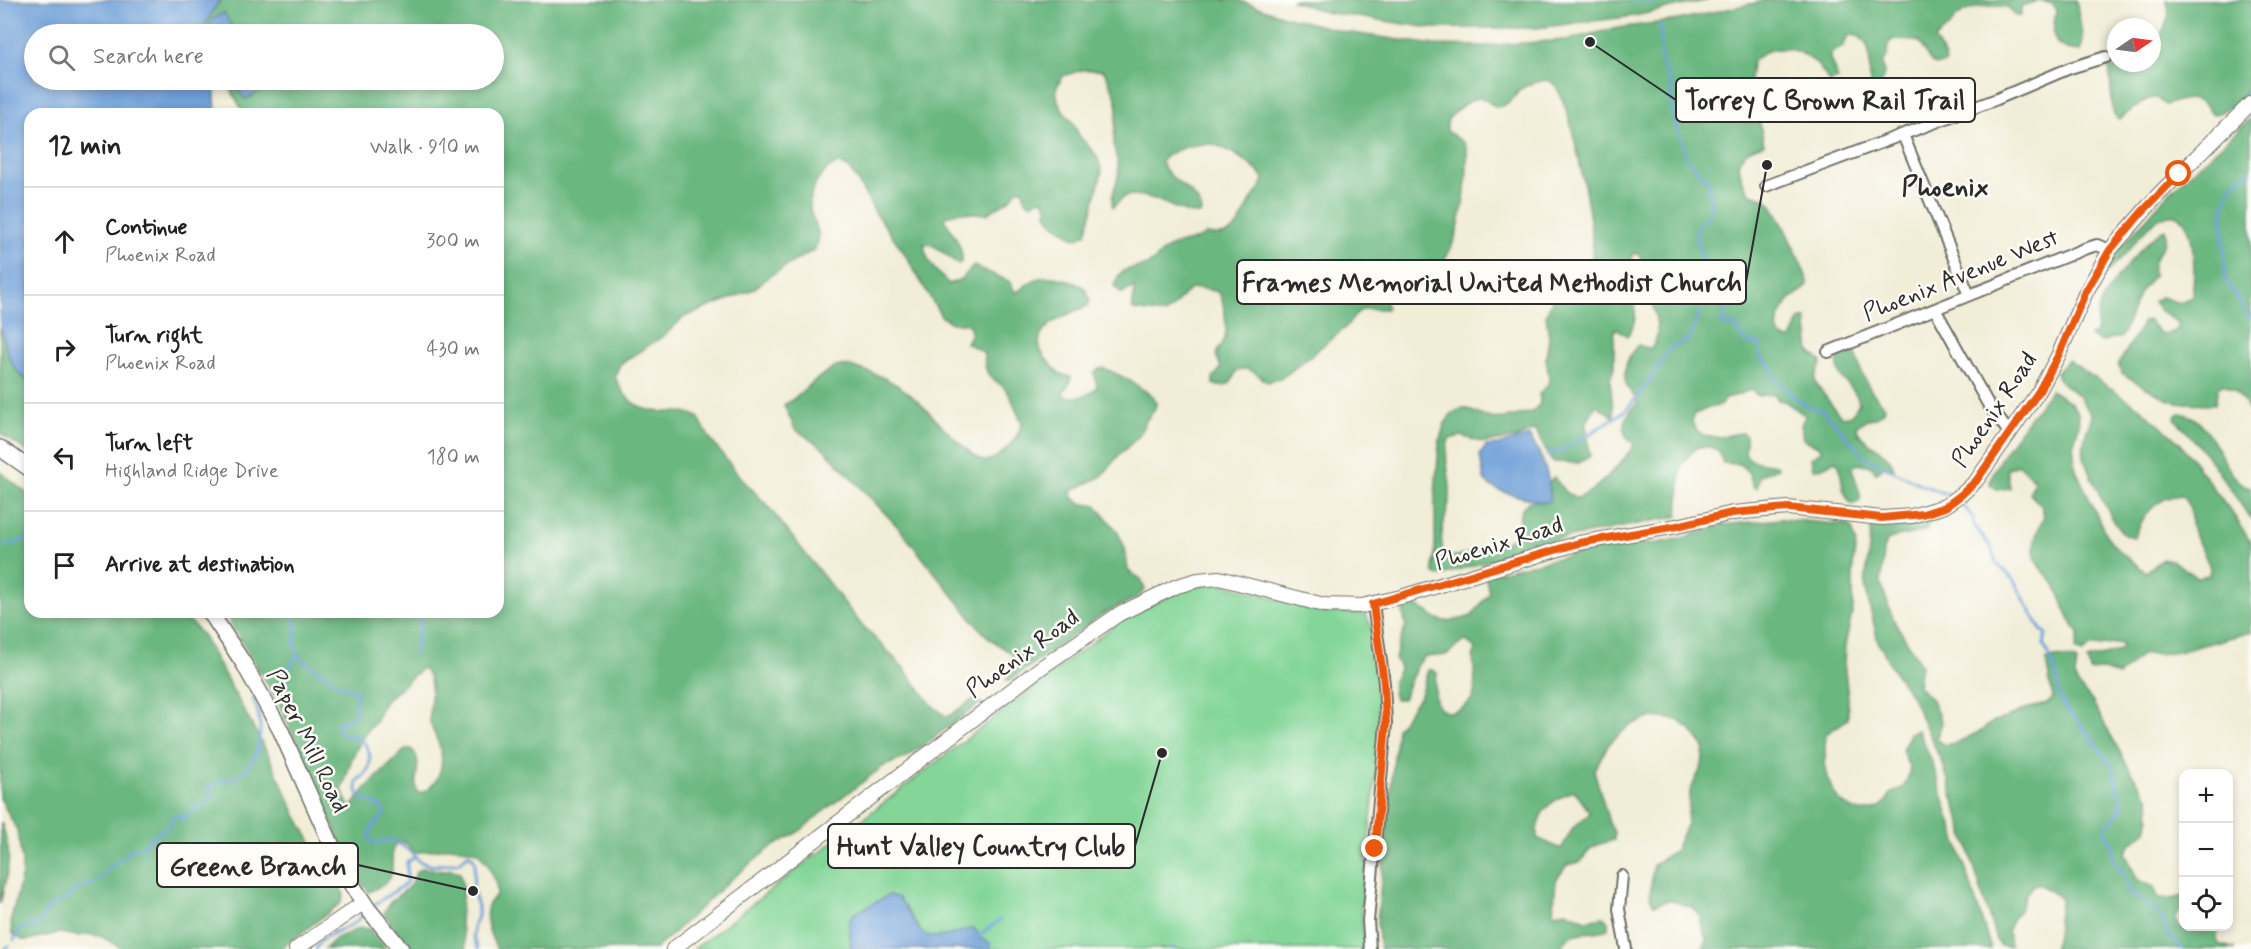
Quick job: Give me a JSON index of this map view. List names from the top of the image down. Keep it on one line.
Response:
{"streets":{"main road":["Paper Mill Road"],"street":["Phoenix Avenue West","Phoenix Road"]},"crossings":[["Phoenix Avenue West","Phoenix Road"]],"districts":["Phoenix"],"places":["Torrey C Brown Rail Trail","Frames Memorial United Methodist Church","Hunt Valley Country Club","Greene Branch"],"north":"right","page":{"search":"Search here","heading":["12 min","Walk · 910 m"],"list":[["Continue","Phoenix Road","300 m"],["Turn right","Phoenix Road","430 m"],["Turn left","Highland Ridge Drive","180 m"],"Arrive at destination"],"map_buttons":["+","−"]}}
